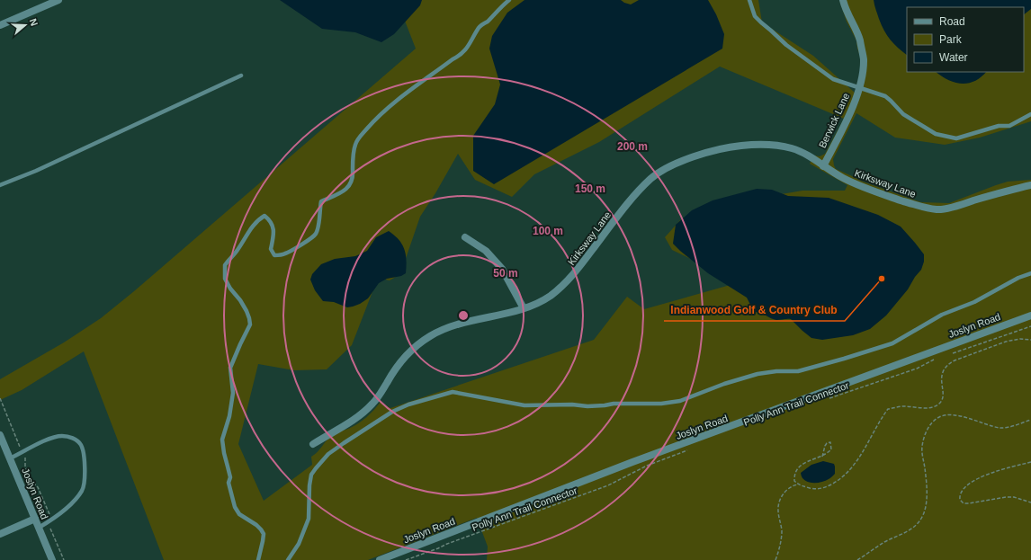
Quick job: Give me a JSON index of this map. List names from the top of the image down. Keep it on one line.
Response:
{"streets":{"street":["Berwick Lane","Kirksway Lane","Joslyn Road"],"path":["Polly Ann Trail Connector"]},"crossings":[["Berwick Lane","Kirksway Lane"]],"places":["Indianwood Golf & Country Club"],"legend":["Road","Park","Water"],"north":"right","rings":["200 m","150 m","100 m","50 m"]}
